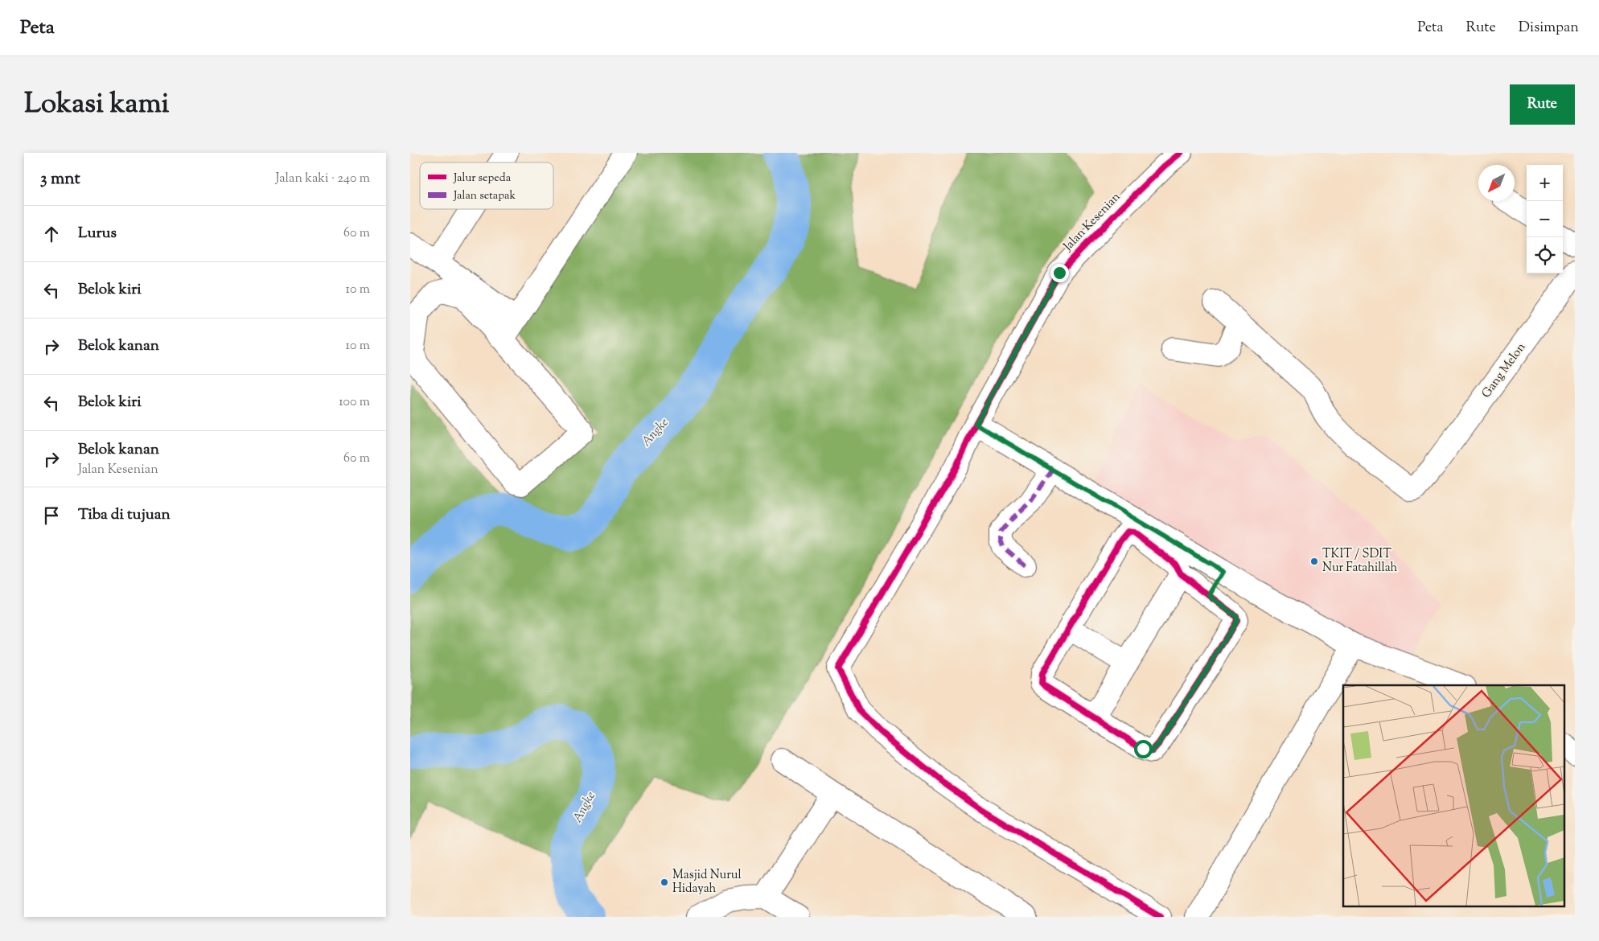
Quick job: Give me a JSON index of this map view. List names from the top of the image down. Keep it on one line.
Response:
{"streets":{"street":["Jalan Kesenian","Gang Melon"]},"water":["Angke"],"places":["TKIT / SDIT Nur Fatahillah","Masjid Nurul Hidayah"],"legend":["Jalur sepeda","Jalan setapak"],"north":"bottom left","page":{"header":"Peta","nav":["Peta","Rute","Disimpan"],"title":"Lokasi kami","buttons":"Rute","heading":["3 mnt","Jalan kaki · 240 m"],"map_buttons":["+","−"],"list":[["Lurus","60 m"],["Belok kiri","10 m"],["Belok kanan","10 m"],["Belok kiri","100 m"],["Belok kanan","Jalan Kesenian","60 m"],"Tiba di tujuan"]}}
